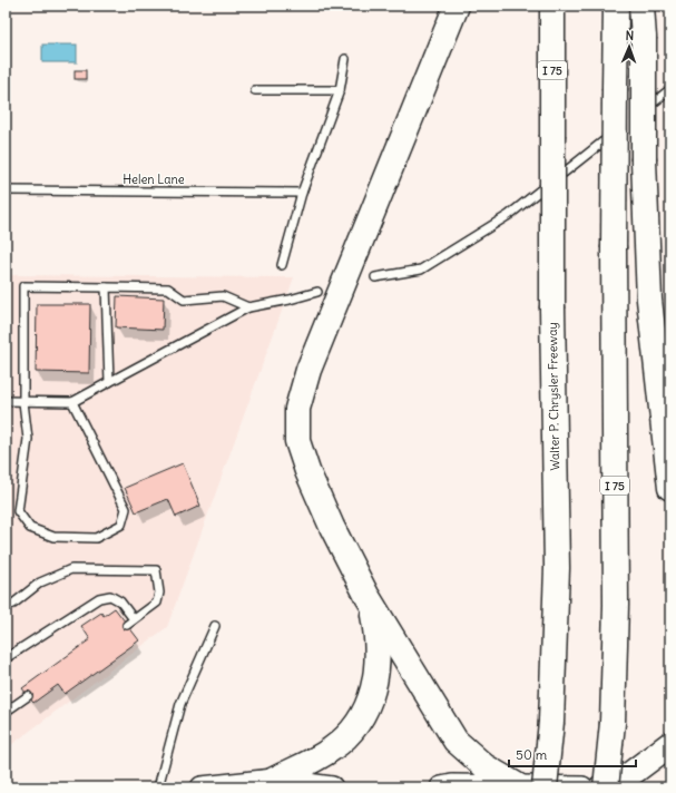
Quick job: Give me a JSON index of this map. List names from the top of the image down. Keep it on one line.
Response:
{"streets":{"highway":["I 75","Walter P. Chrysler Freeway"],"lane":["Helen Lane"]},"scale_bar":"50 m","north":"top"}
